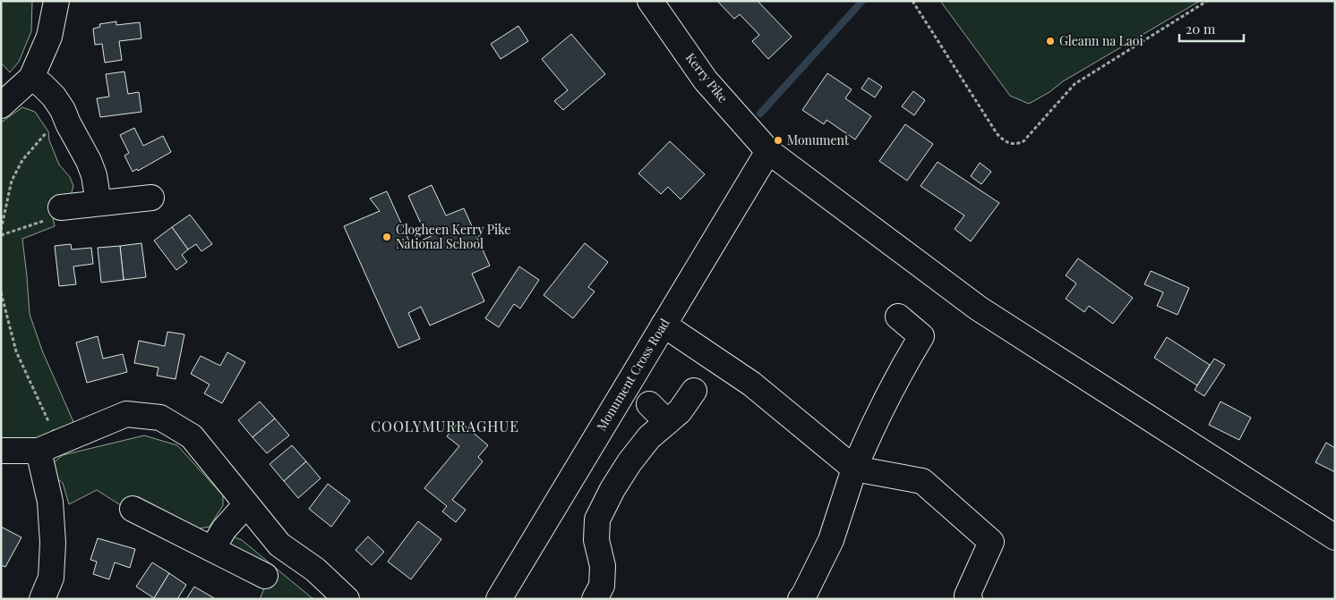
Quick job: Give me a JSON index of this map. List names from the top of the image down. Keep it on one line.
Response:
{"streets":{"street":["Kerry Pike","Monument Cross Road"]},"crossings":[["Kerry Pike","Monument Cross Road"]],"districts":["COOLYMURRAGHUE"],"places":["Gleann na Laoi","Monument","Clogheen Kerry Pike National School"],"scale_bar":"20 m"}
